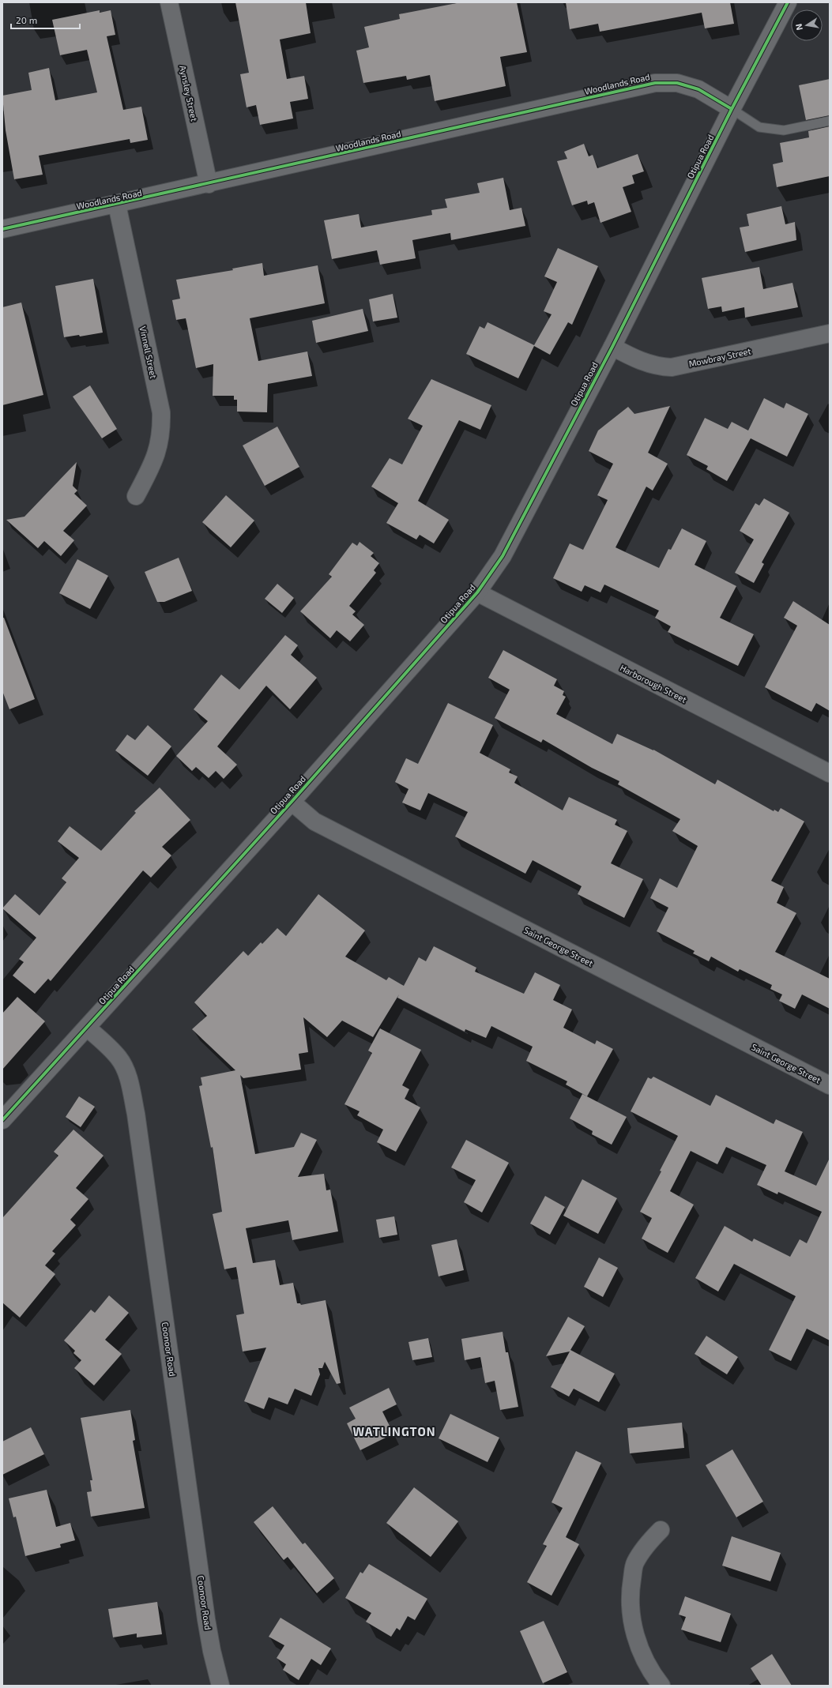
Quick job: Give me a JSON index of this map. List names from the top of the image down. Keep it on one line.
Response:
{"streets":{"street":["Woodlands Road","Aynsley Street","Otipua Road","Vinnell Street","Mowbray Street","Harborough Street","Saint George Street","Coonoor Road"]},"crossings":[["Woodlands Road","Aynsley Street"],["Woodlands Road","Otipua Road"],["Woodlands Road","Vinnell Street"],["Otipua Road","Mowbray Street"],["Otipua Road","Harborough Street"],["Otipua Road","Saint George Street"],["Otipua Road","Coonoor Road"]],"districts":["WATLINGTON"],"scale_bar":"20 m","north":"left"}
